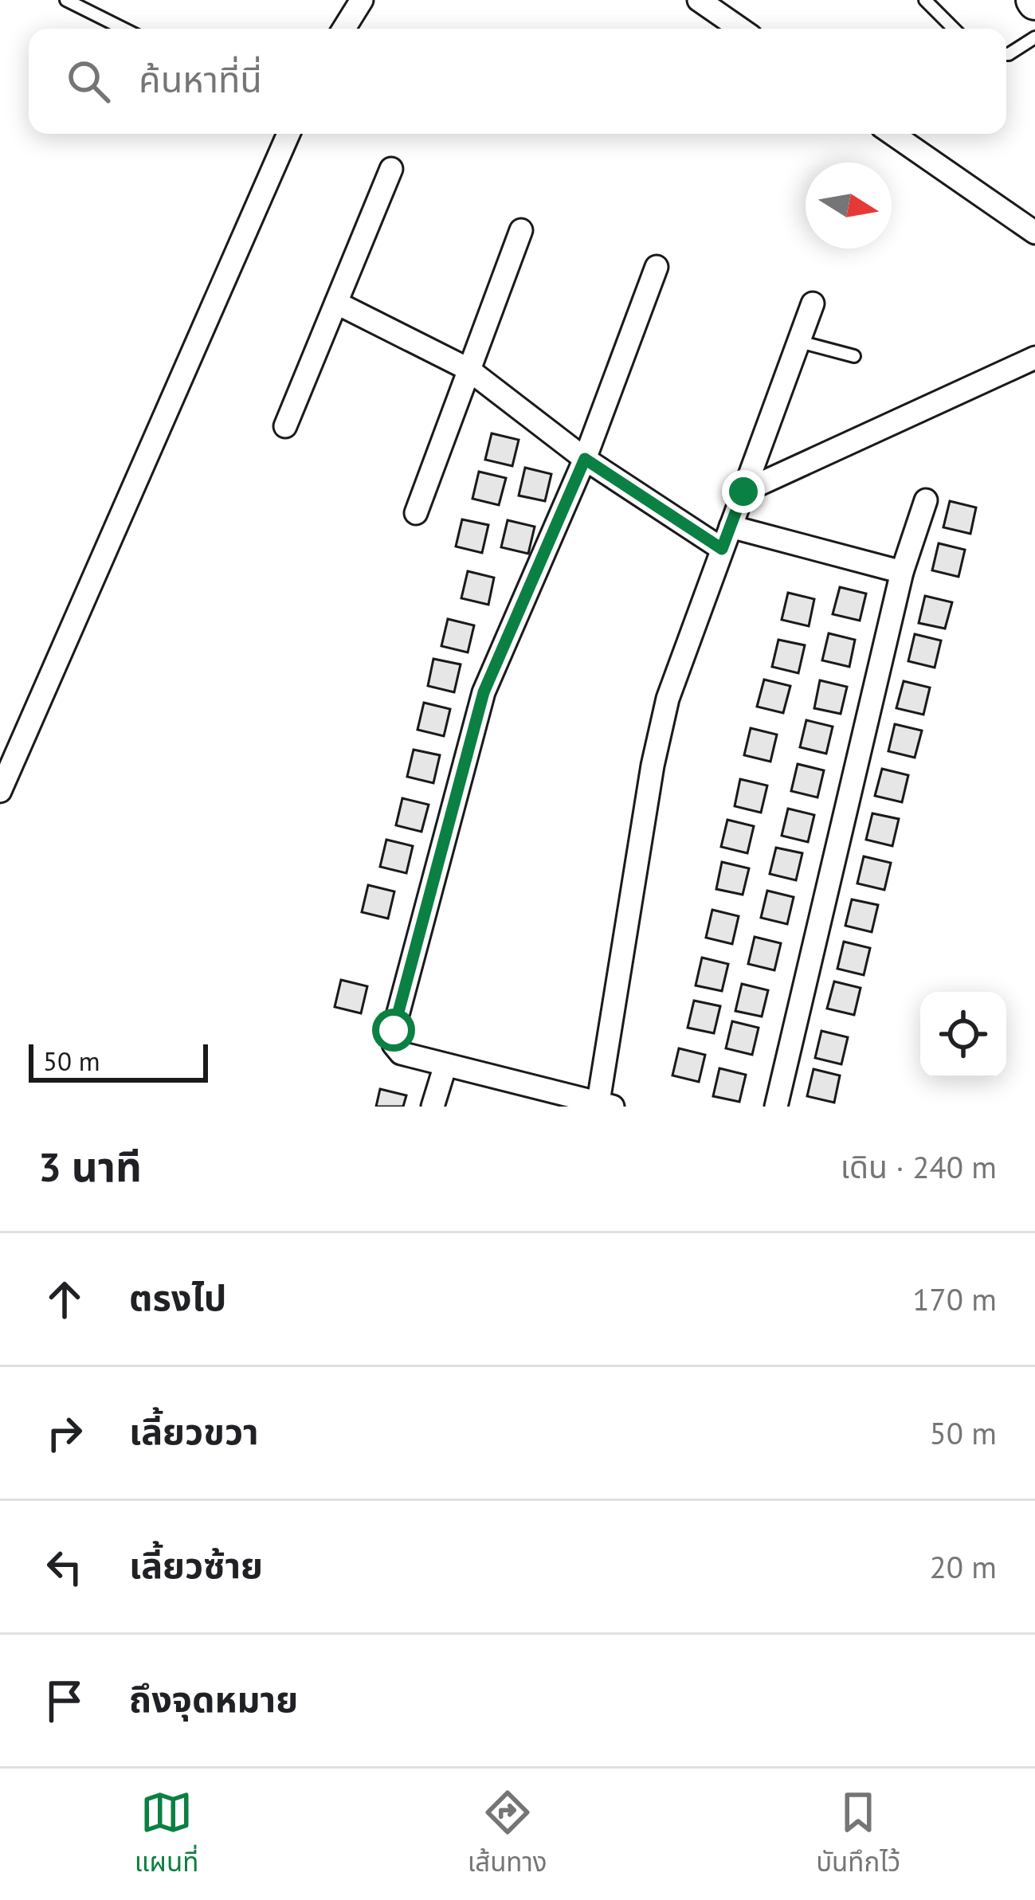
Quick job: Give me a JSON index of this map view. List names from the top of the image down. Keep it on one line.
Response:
{"scale_bar":"50 m","north":"right","page":{"search":"ค้นหาที่นี่","scale":"50 m","heading":["3 นาที","เดิน · 240 m"],"list":[["ตรงไป","170 m"],["เลี้ยวขวา","50 m"],["เลี้ยวซ้าย","20 m"],"ถึงจุดหมาย"],"nav":["แผนที่","เส้นทาง","บันทึกไว้"]}}
